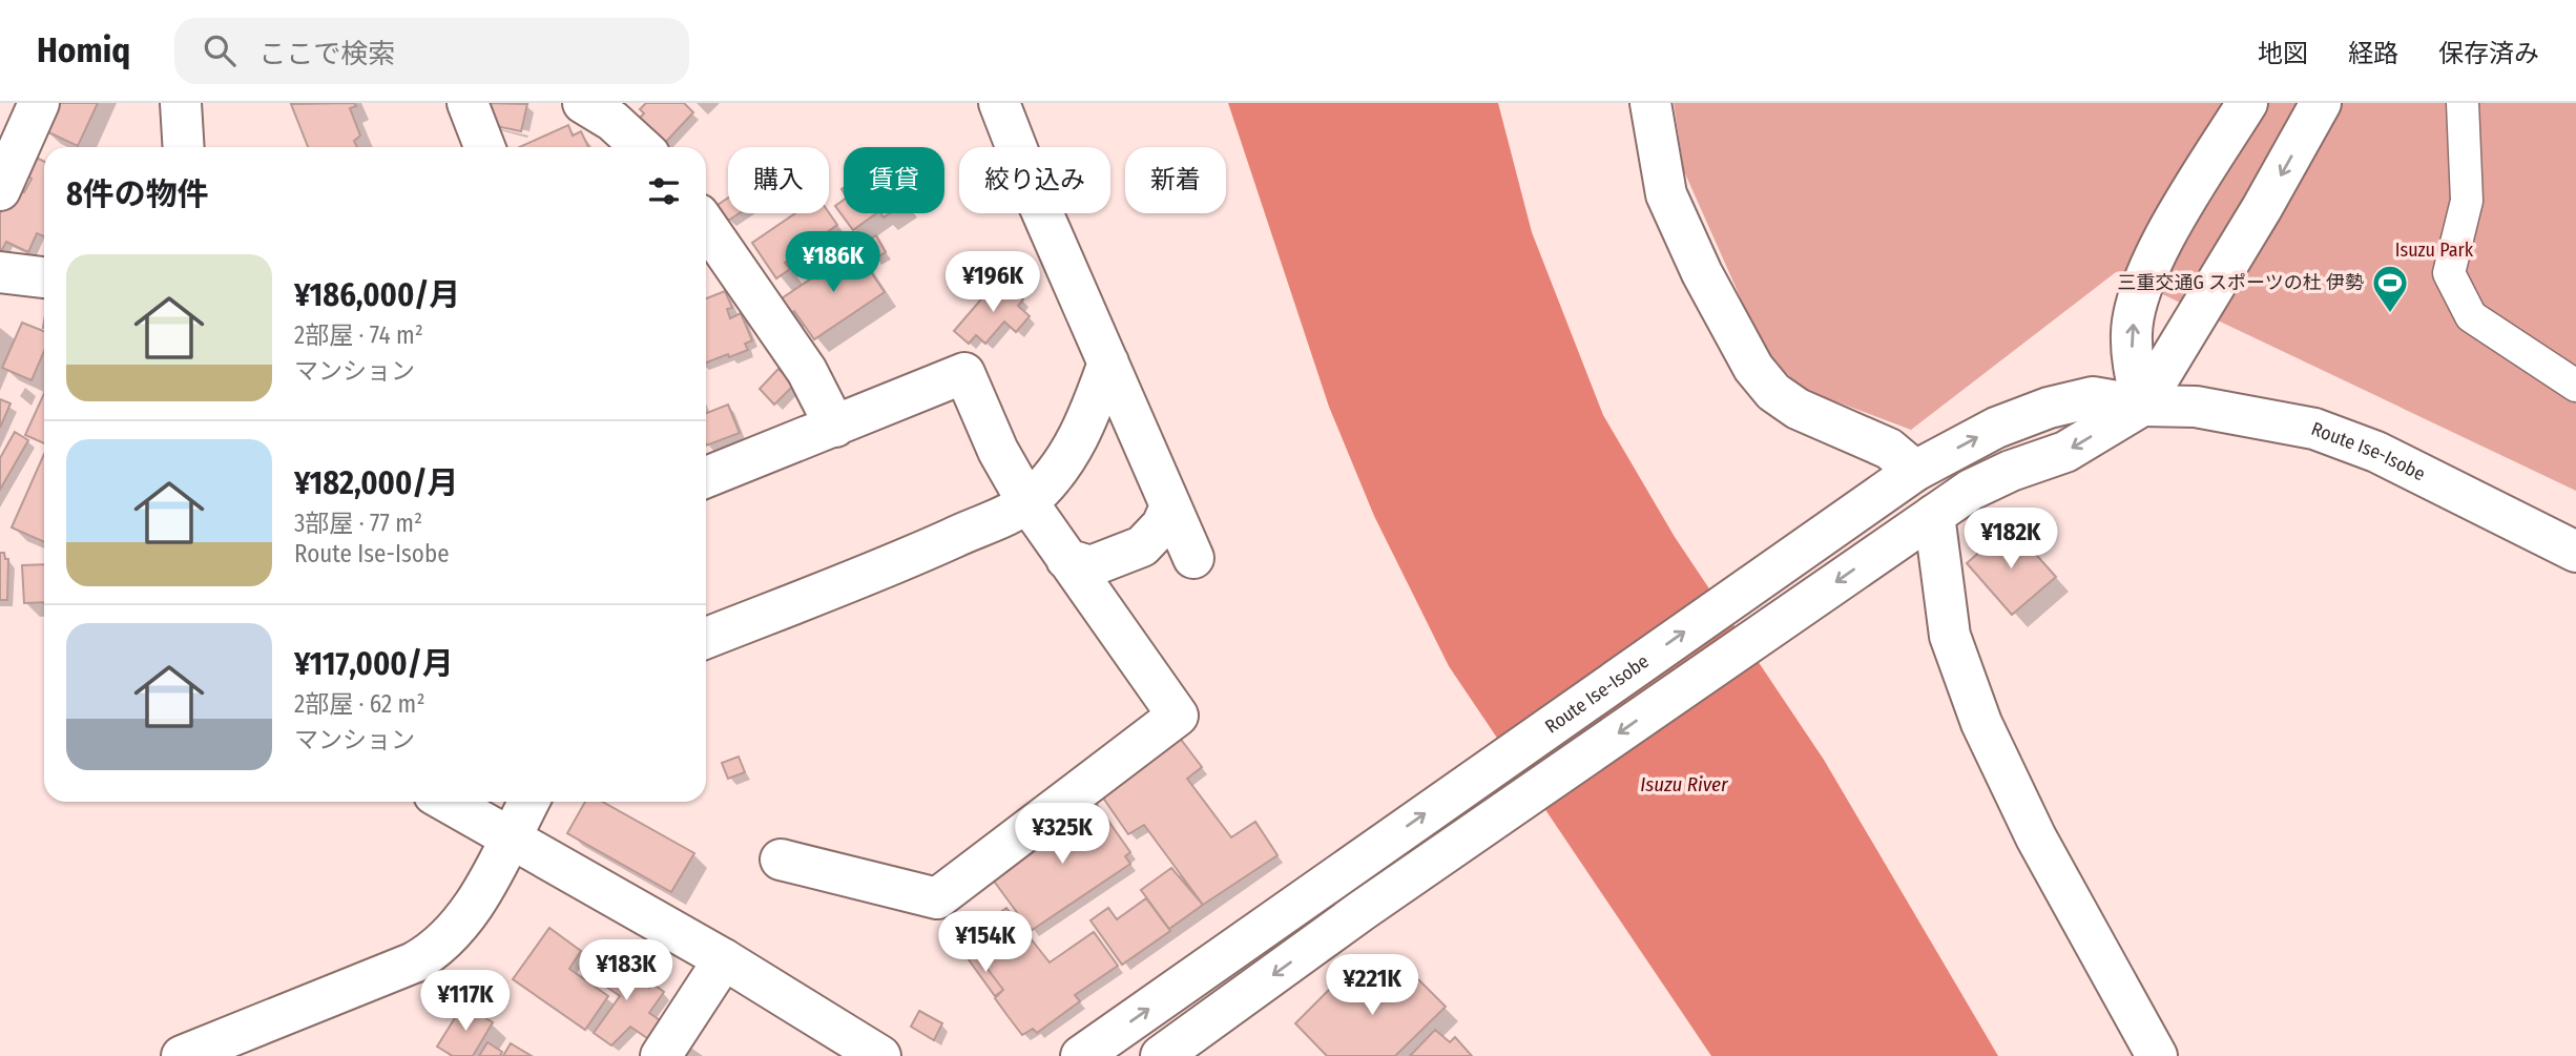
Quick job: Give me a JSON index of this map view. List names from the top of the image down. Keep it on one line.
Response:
{"streets":{"street":["Route Ise-Isobe"]},"water":["Isuzu River"],"parks":["Isuzu Park"],"places":{"sports":["三重交通G スポーツの杜 伊勢"]},"page":{"header":"Homiq","search":"ここで検索","nav":["地図","経路","保存済み"],"chip":["購入","賃貸","絞り込み","新着"],"heading":"8件の物件","price":["¥186K","¥196K","¥182K","¥325K","¥154K","¥183K","¥221K","¥117K"],"list":[{"name":"¥186,000/月","note":"2部屋 · 74 m² · マンション"},{"name":"¥182,000/月","note":"3部屋 · 77 m² · Route Ise-Isobe"},{"name":"¥117,000/月","note":"2部屋 · 62 m² · マンション"}]}}
